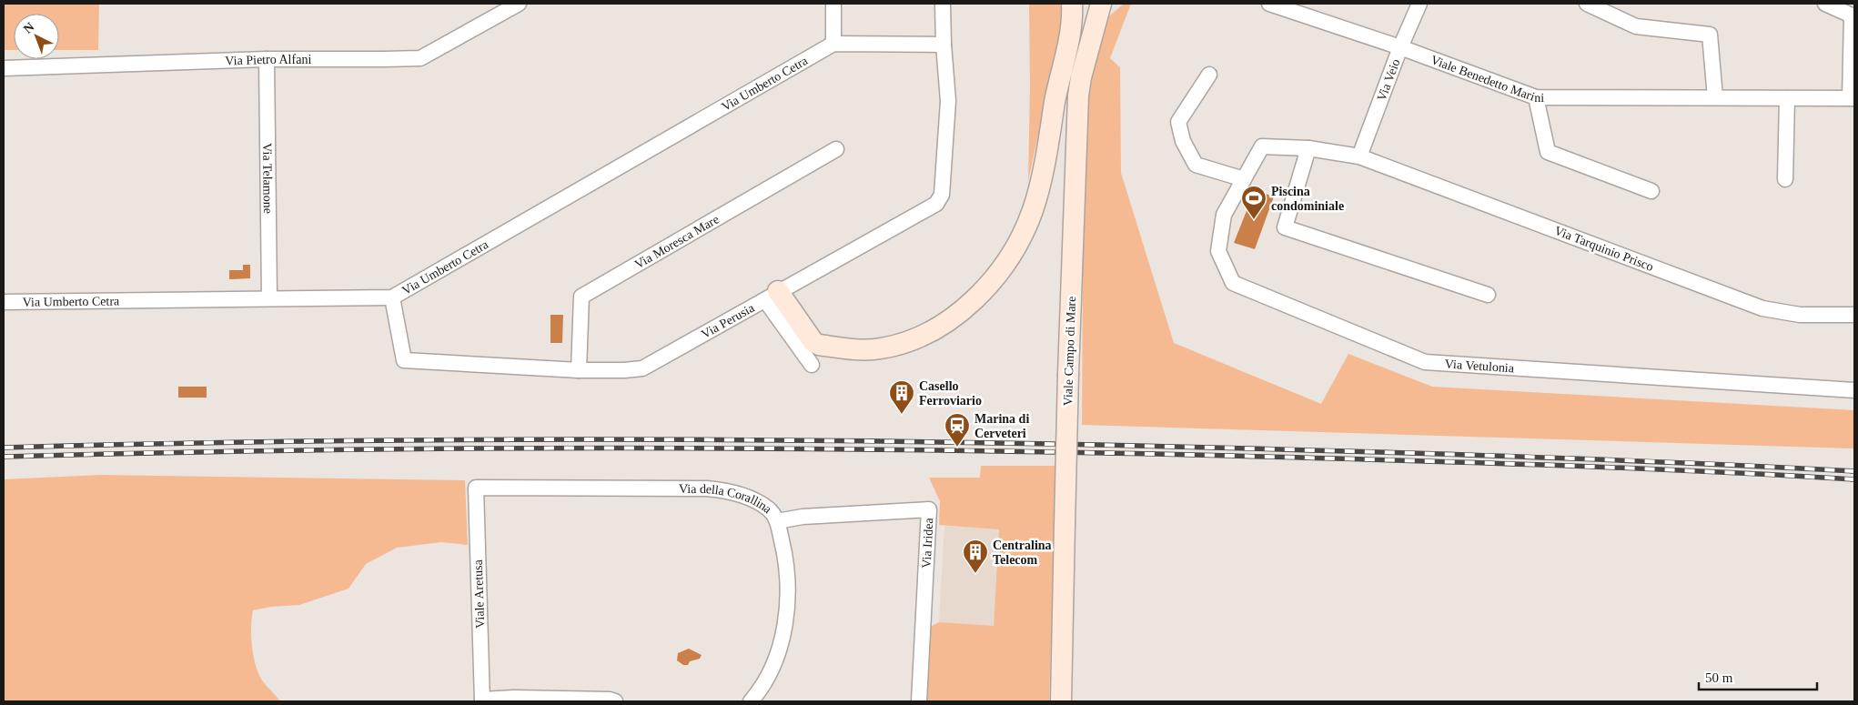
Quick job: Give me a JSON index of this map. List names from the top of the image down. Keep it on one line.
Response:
{"streets":{"street":["Via Pietro Alfani","Viale Benedetto Marini","Via Veio","Via Umberto Cetra","Via Telamone","Via Moresca Mare","Via Tarquinio Prisco","Via Perusia","Viale Campo di Mare","Via Vetulonia","Via della Corallina","Via Iridea","Viale Aretusa"]},"crossings":[["Via Pietro Alfani","Via Telamone"],["Viale Benedetto Marini","Via Veio"],["Via Veio","Via Tarquinio Prisco"],["Via Veio","Via Vetulonia"],["Via Umberto Cetra","Via Telamone"],["Via Umberto Cetra","Via Perusia"],["Via Moresca Mare","Via Perusia"],["Via Tarquinio Prisco","Via Vetulonia"],["Via della Corallina","Via Iridea"],["Via della Corallina","Viale Aretusa"]],"places":{"sports":["Piscina condominiale"],"building":["Casello Ferroviario","Centralina Telecom"],"station":["Marina di Cerveteri"]},"scale_bar":"50 m","north":"top left"}
